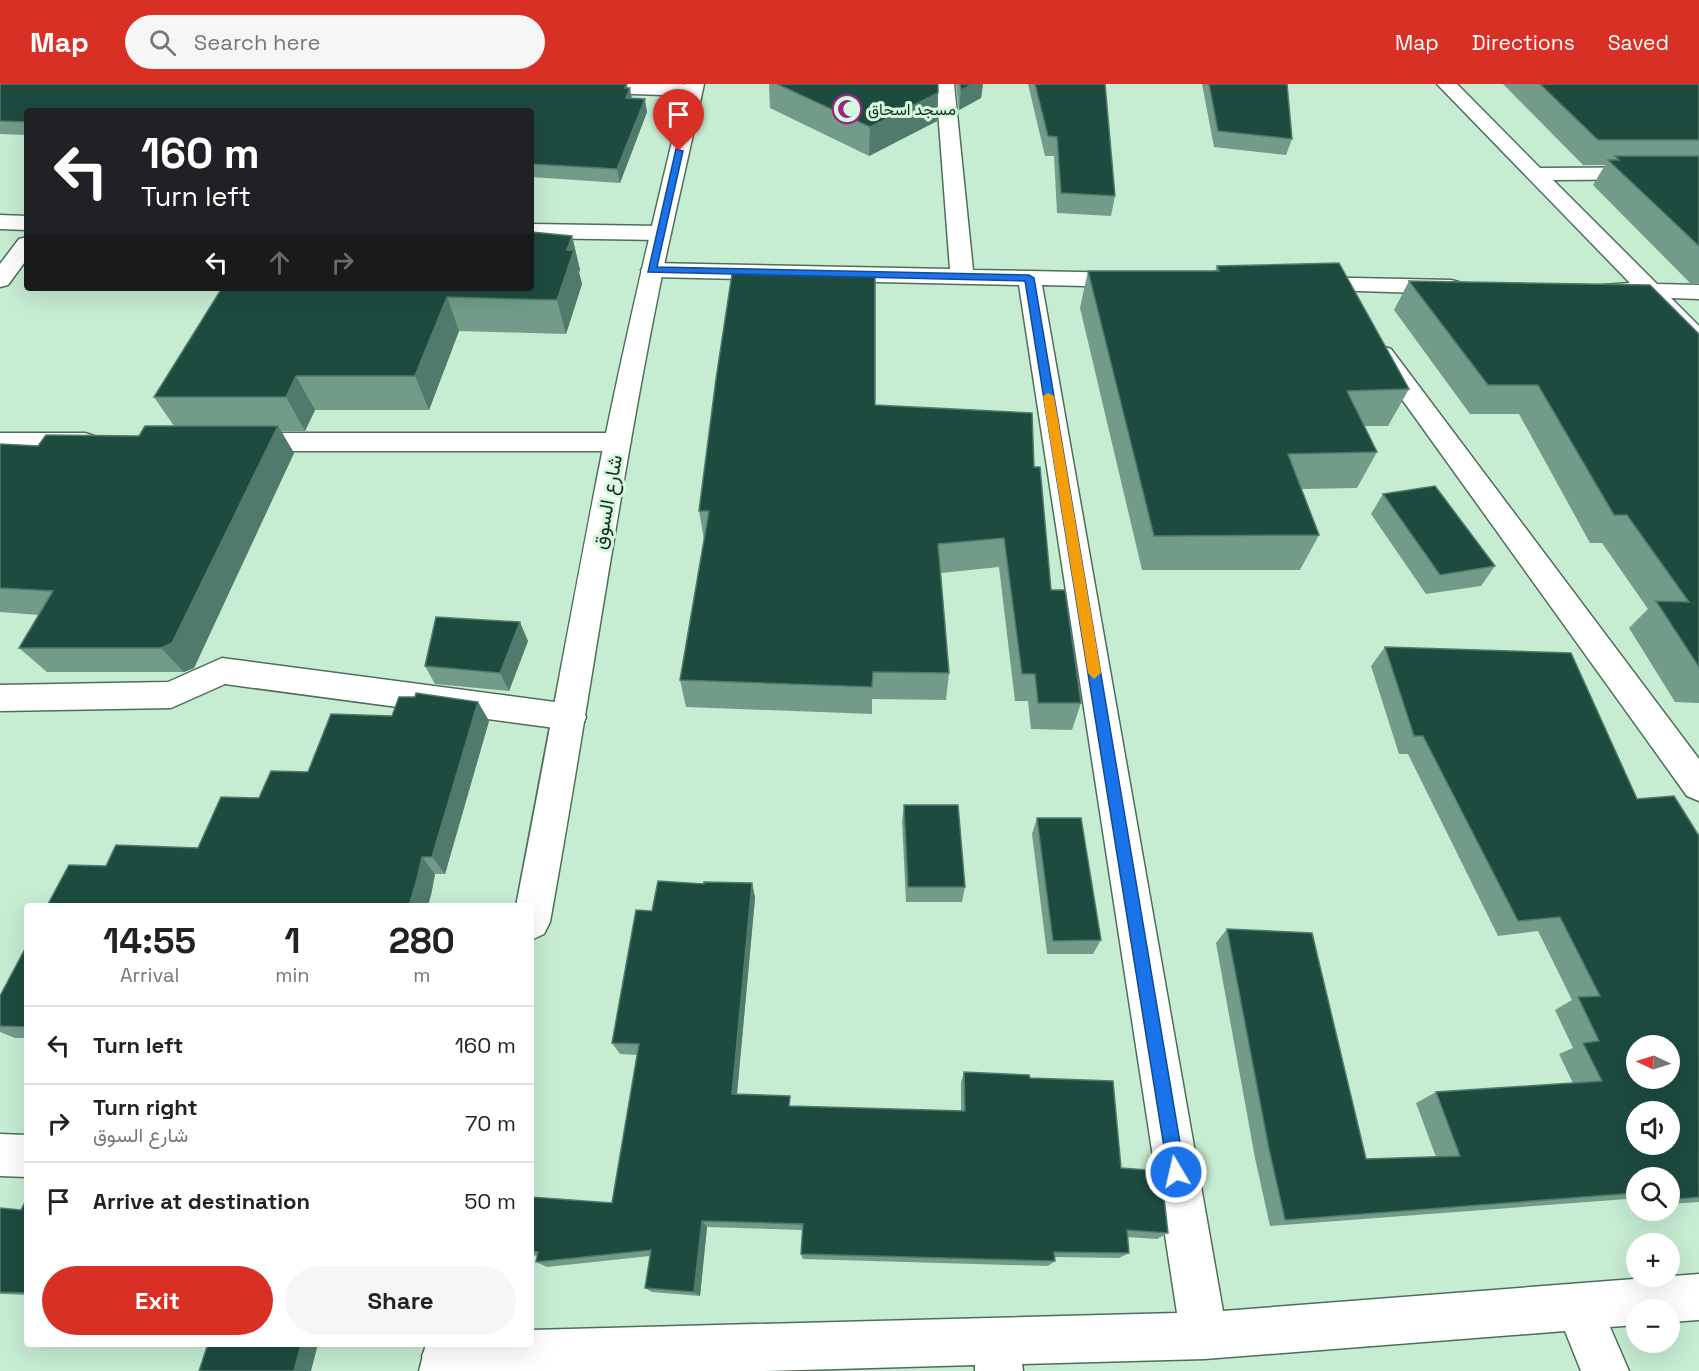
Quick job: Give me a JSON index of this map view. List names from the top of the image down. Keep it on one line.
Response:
{"streets":{"street":["شارع السوق"]},"places":{"mosque":["مسجد اسحاق"]},"north":"left","page":{"header":"Map","search":"Search here","nav":["Map","Directions","Saved"],"turn":["160 m","Turn left"],"eta":["14:55","Arrival","1","min","280","m"],"list":[{"name":"Turn left","value":"160 m"},{"name":"Turn right","note":"شارع السوق","value":"70 m"},{"name":"Arrive at destination","value":"50 m"}],"map_buttons":["+","−"],"buttons":["Exit","Share"]}}
